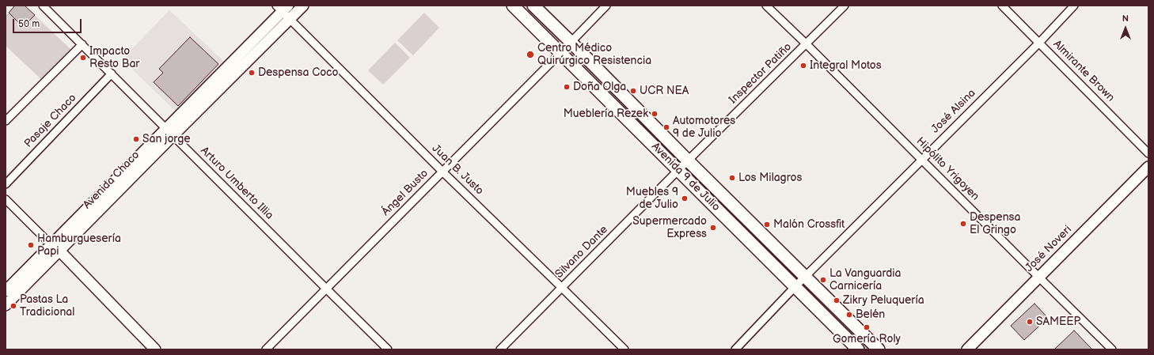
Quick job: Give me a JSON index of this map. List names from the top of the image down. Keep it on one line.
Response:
{"streets":{"main road":["Avenida 9 de Julio","Avenida Chaco","José Noveri"],"street":["Almirante Brown","Inspector Patiño","José Alsina","Pasaje Chaco","Hipólito Yrigoyen","Juan B. Justo","Arturo Umberto Illia","Ángel Busto","Silvano Dante"]},"crossings":[["Almirante Brown","José Alsina"],["Inspector Patiño","Hipólito Yrigoyen"],["Inspector Patiño","Avenida 9 de Julio"],["Inspector Patiño","Silvano Dante"],["José Alsina","Hipólito Yrigoyen"],["José Alsina","Avenida 9 de Julio"],["Pasaje Chaco","Arturo Umberto Illia"],["Hipólito Yrigoyen","José Noveri"],["Juan B. Justo","Avenida Chaco"],["Juan B. Justo","Ángel Busto"],["Juan B. Justo","Silvano Dante"],["Avenida 9 de Julio","Ángel Busto"],["Avenida 9 de Julio","Silvano Dante"],["Avenida Chaco","Arturo Umberto Illia"],["Arturo Umberto Illia","Ángel Busto"]],"places":["Centro Médico Quirúrgico Resistencia","Impacto Resto Bar","Integral Motos","Despensa Coco","Doña Olga","UCR NEA","Mueblería Rezek","Automotores 9 de Julio","San jorge","Los Milagros","Muebles 9 de Julio","Despensa El Gringo","Malón Crossfit","Supermercado Express","Hamburguesería Papi","La Vanguardia Carnicería","Zikry Peluquería","Pastas La Tradicional","Belén","SAMEEP","Gomería Roly"],"scale_bar":"50 m","north":"top"}
